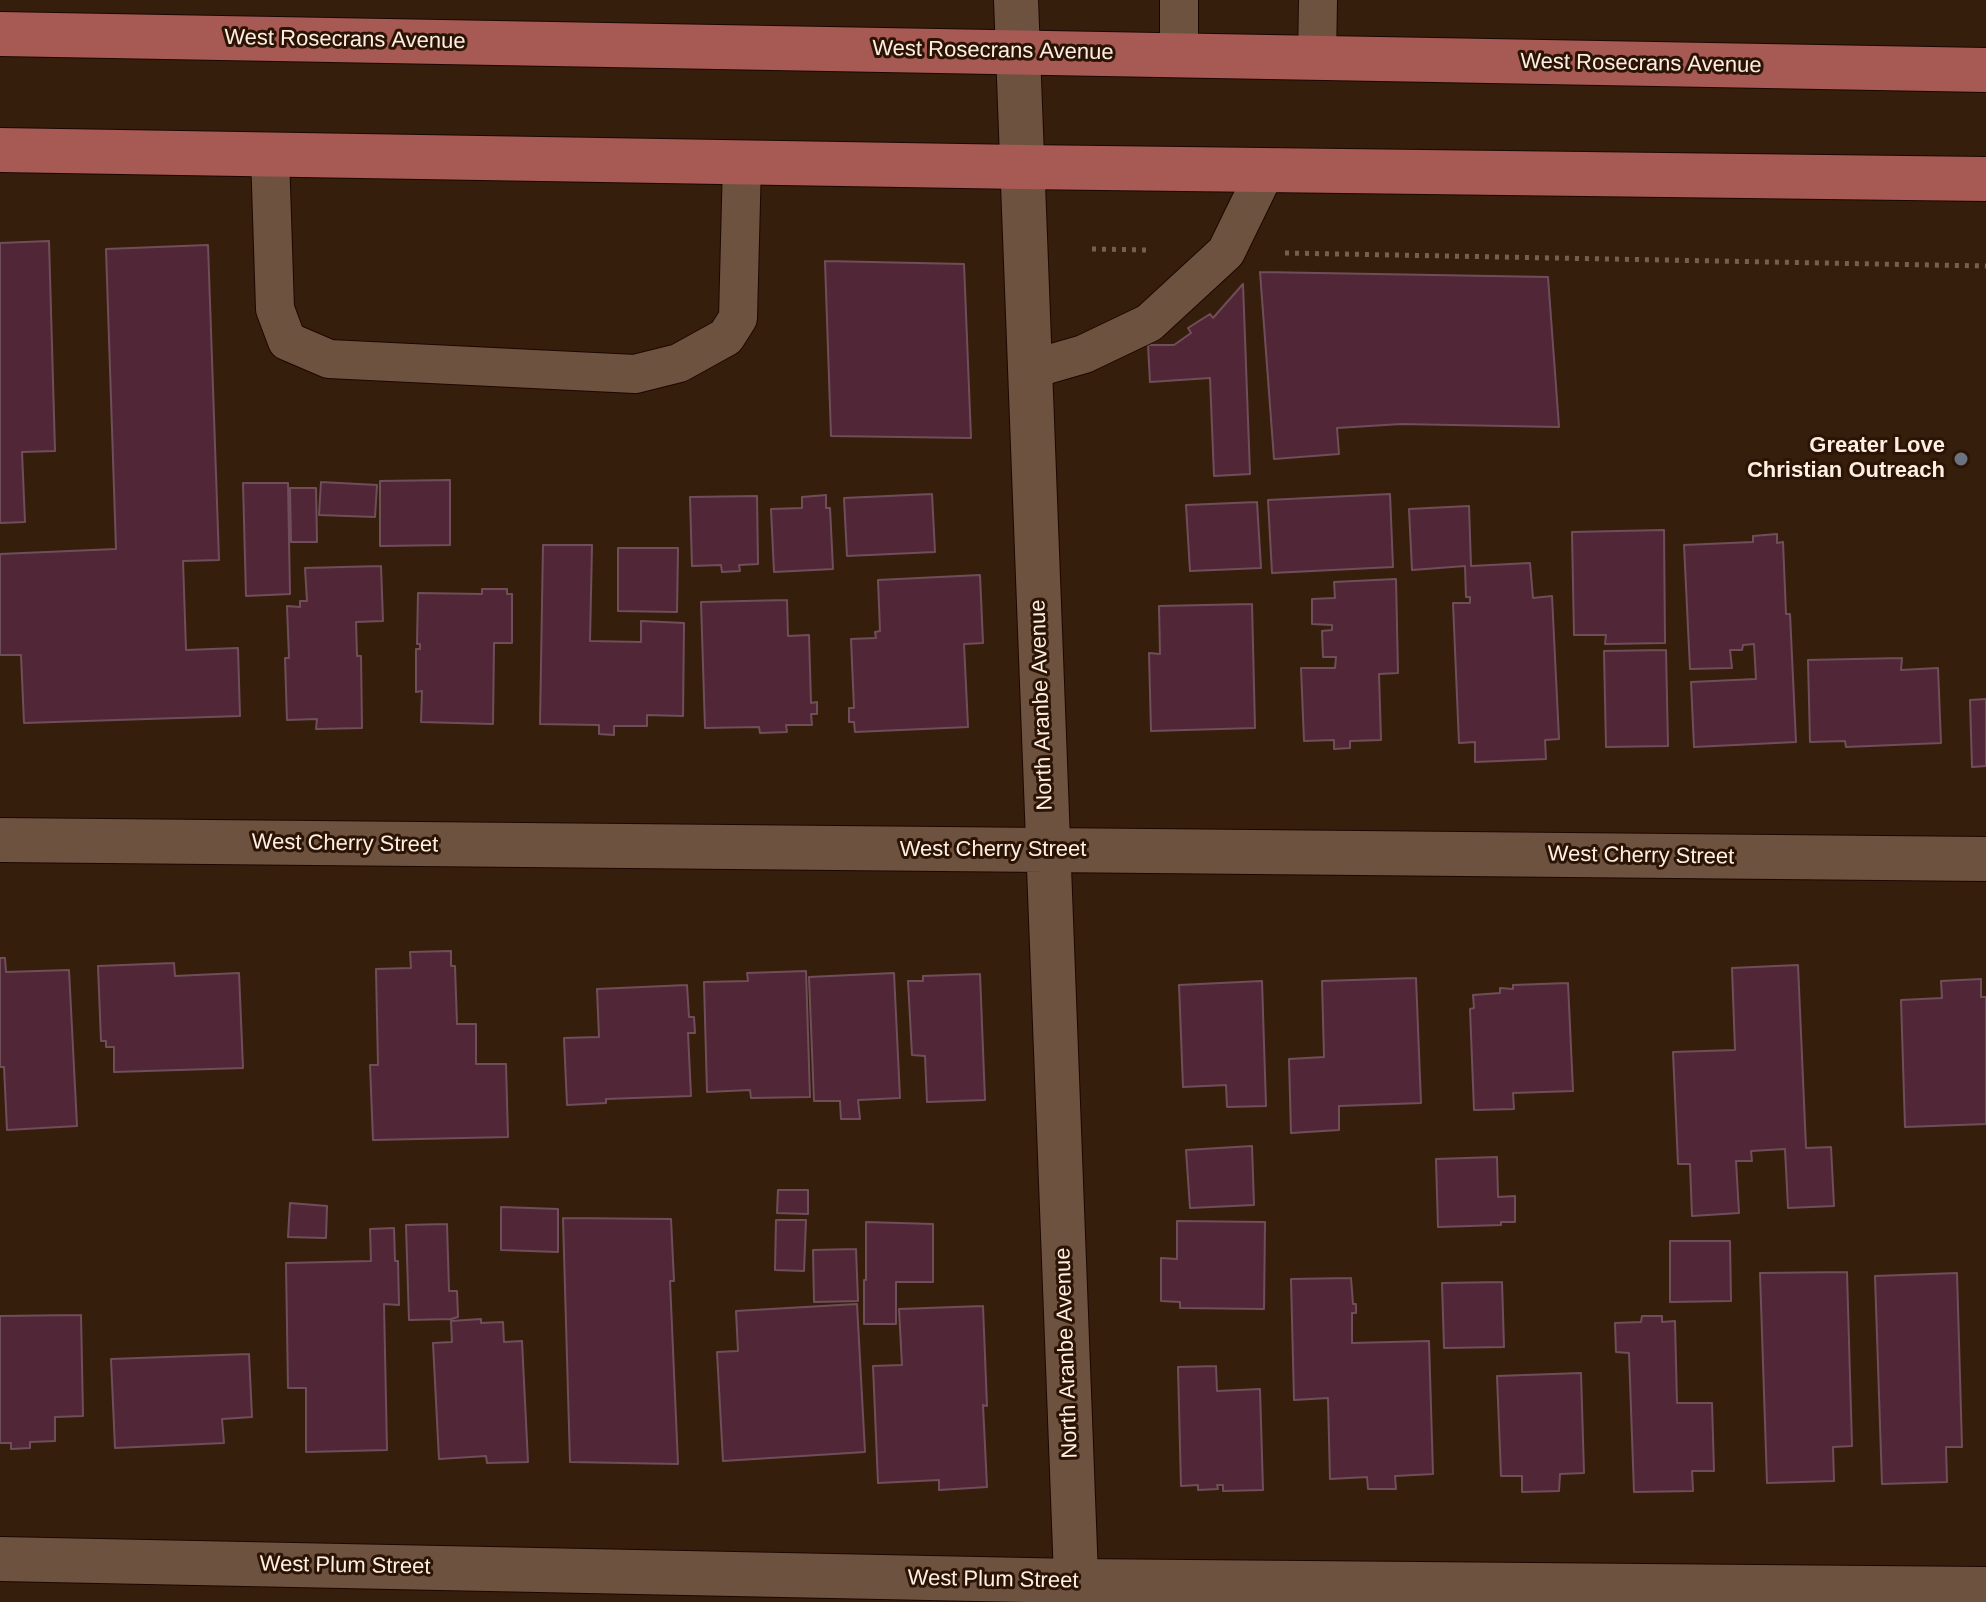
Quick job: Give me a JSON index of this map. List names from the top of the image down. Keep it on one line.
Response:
{"streets":{"main road":["West Rosecrans Avenue"],"street":["North Aranbe Avenue","West Cherry Street","West Plum Street"]},"crossings":[["West Rosecrans Avenue","North Aranbe Avenue"],["North Aranbe Avenue","West Cherry Street"],["North Aranbe Avenue","West Plum Street"]],"places":["Greater Love Christian Outreach"]}
